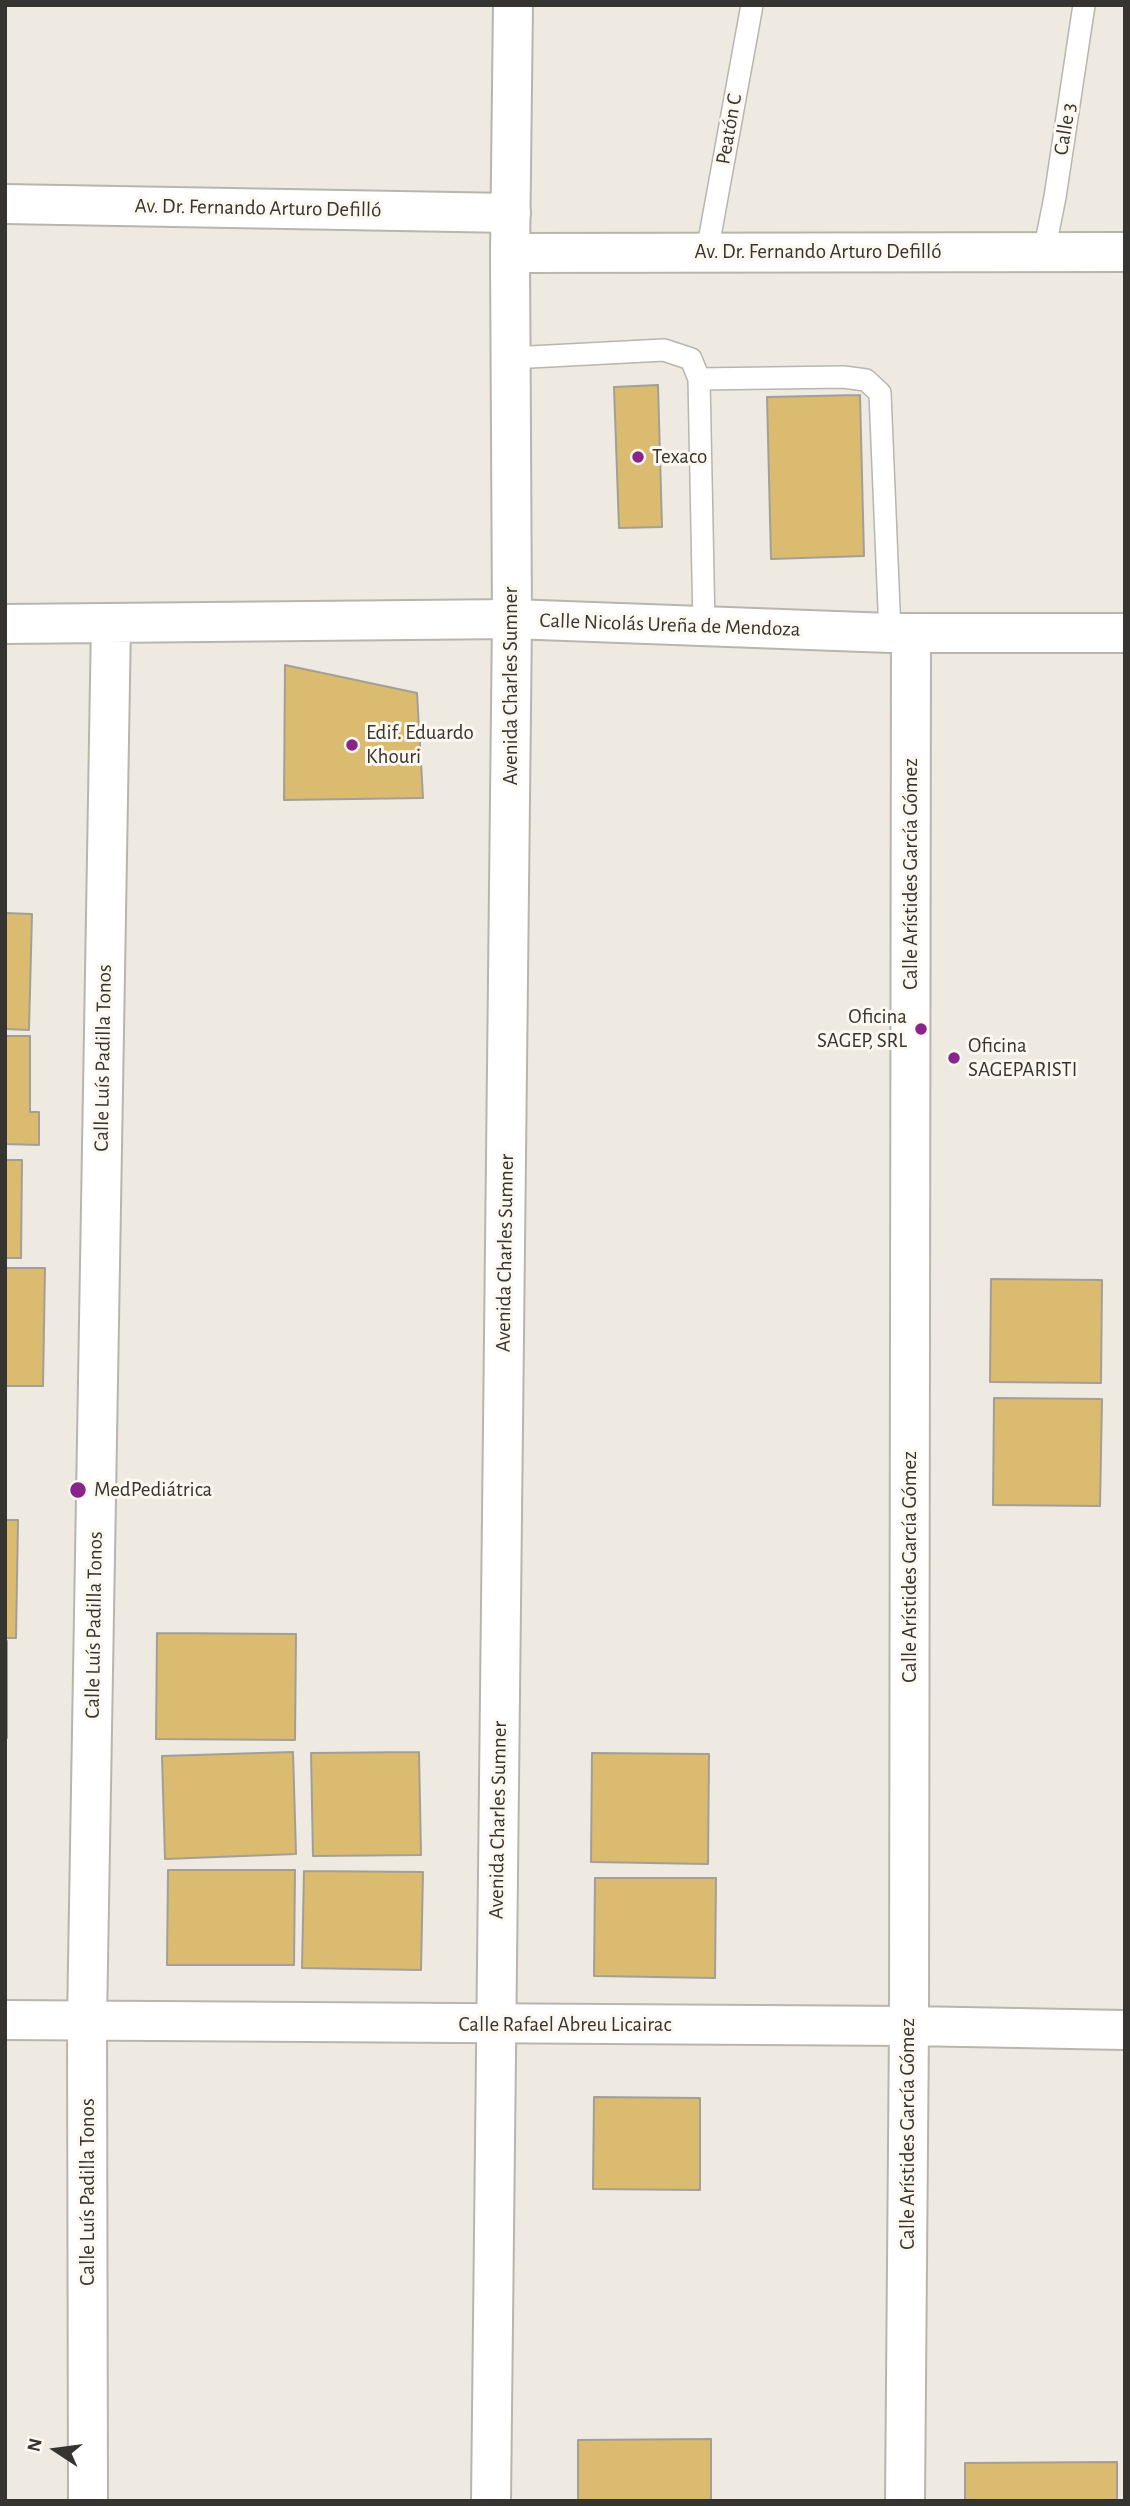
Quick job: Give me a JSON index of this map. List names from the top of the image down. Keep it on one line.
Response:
{"streets":{"street":["Av. Dr. Fernando Arturo Defilló","Calle Nicolás Ureña de Mendoza","Avenida Charles Sumner","Calle Arístides García Gómez","Calle Luís Padilla Tonos","Calle Rafael Abreu Licairac"],"lane":["Peatón C","Calle 3"]},"crossings":[["Peatón C","Av. Dr. Fernando Arturo Defilló"],["Calle 3","Av. Dr. Fernando Arturo Defilló"],["Av. Dr. Fernando Arturo Defilló","Avenida Charles Sumner"],["Calle Nicolás Ureña de Mendoza","Avenida Charles Sumner"],["Calle Nicolás Ureña de Mendoza","Calle Arístides García Gómez"],["Calle Nicolás Ureña de Mendoza","Calle Luís Padilla Tonos"],["Avenida Charles Sumner","Calle Rafael Abreu Licairac"],["Calle Arístides García Gómez","Calle Rafael Abreu Licairac"],["Calle Luís Padilla Tonos","Calle Rafael Abreu Licairac"]],"places":["Texaco","Edif. Eduardo Khouri","Oficina SAGEP, SRL","Oficina SAGEPARISTI","MedPediátrica"],"north":"left"}
